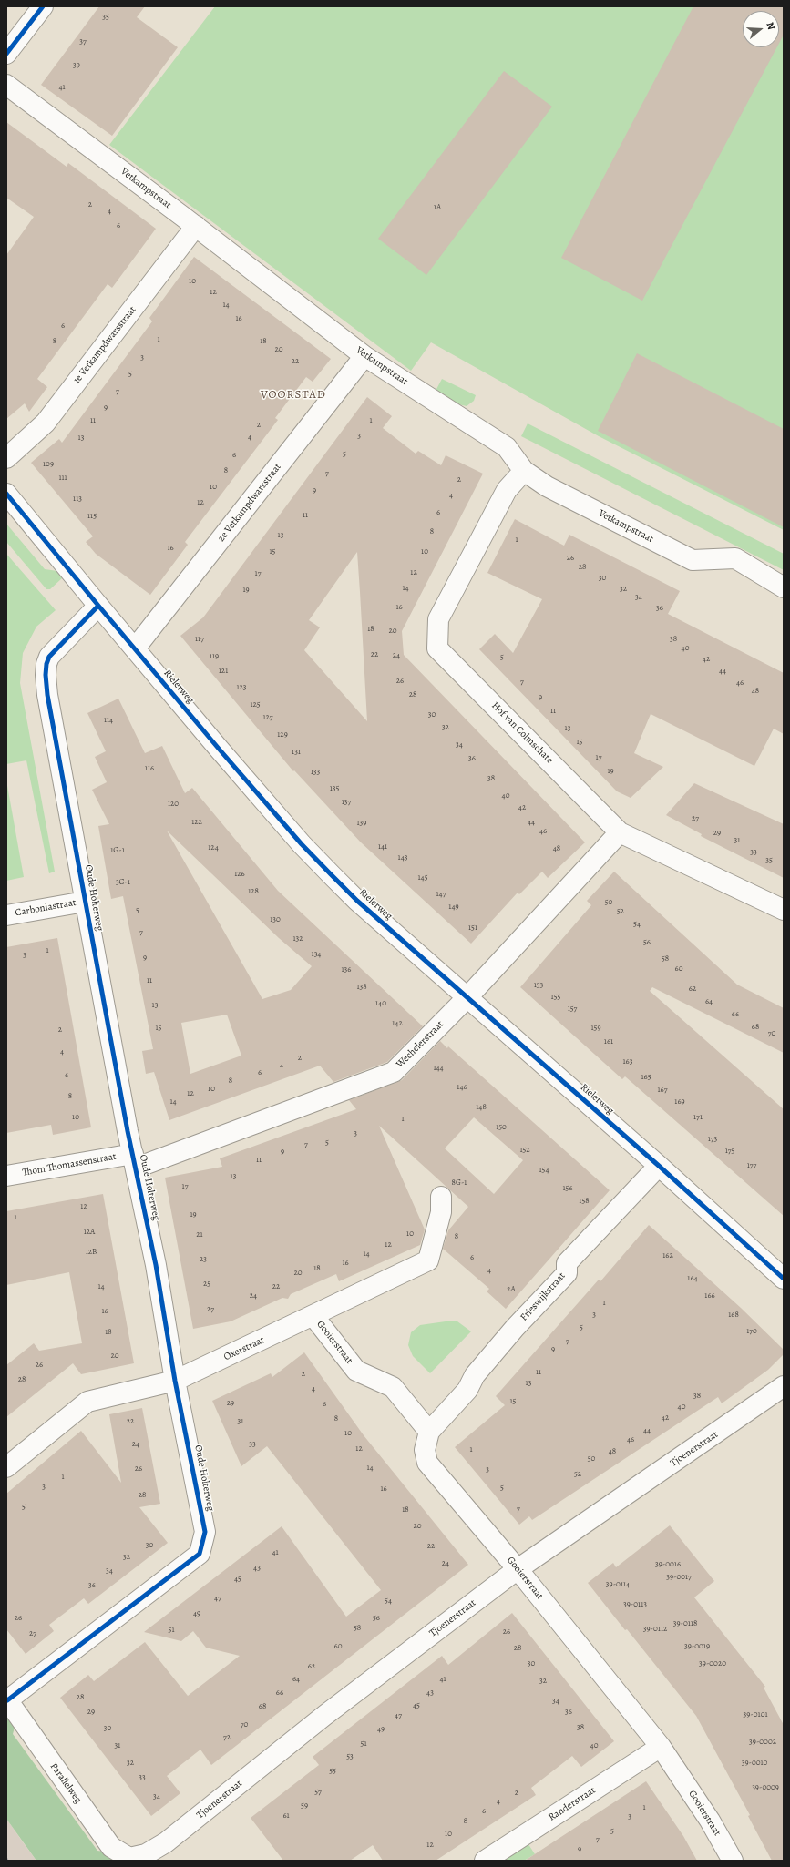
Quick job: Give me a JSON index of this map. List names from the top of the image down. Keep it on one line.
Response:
{"streets":{"street":["Vetkampstraat","1e Vetkampdwarsstraat","2e Vetkampdwarsstraat","Rielerweg","Hof van Colmschate","Oude Holterweg","Carboniastraat","Wechelerstraat","Thom Thomassenstraat","Frieswijkstraat","Gooierstraat","Oxerstraat","Tjoenerstraat","Parallelweg","Randerstraat"]},"crossings":[["Vetkampstraat","1e Vetkampdwarsstraat"],["Vetkampstraat","2e Vetkampdwarsstraat"],["Vetkampstraat","Hof van Colmschate"],["2e Vetkampdwarsstraat","Rielerweg"],["Rielerweg","Oude Holterweg"],["Rielerweg","Wechelerstraat"],["Rielerweg","Frieswijkstraat"],["Hof van Colmschate","Wechelerstraat"],["Oude Holterweg","Carboniastraat"],["Oude Holterweg","Wechelerstraat"],["Oude Holterweg","Thom Thomassenstraat"],["Oude Holterweg","Oxerstraat"],["Oude Holterweg","Parallelweg"],["Wechelerstraat","Thom Thomassenstraat"],["Frieswijkstraat","Gooierstraat"],["Gooierstraat","Oxerstraat"],["Gooierstraat","Tjoenerstraat"],["Gooierstraat","Randerstraat"],["Tjoenerstraat","Parallelweg"]],"districts":["VOORSTAD"],"house_numbers":["35","37","39","41","2","1A","4","6","10","12","14","16","6","1","8","18","20","3","22","5","7","9","11","1","2","3","4","13","5","6","109","8","7","111","2","10","9","4","113","12","6","11","115","8","13","1","16","15","10","26","28","12","17","30","14","32","19","34","16","36","18","20","117","38","40","22","24","119","5","42","121","44","26","7","46","123","48","28","9","125","11","30","127","114","32","13","129","15","34","131","17","36","116","19","133","38","135","40","137","120","42","27","122","44","139","46","29","31","141","124","48","1G-1","33","143","35","126","145","3G-1","128","147","50","149","5","52","130","54","151","7","132","56","1","134","3","9","58","60","136","11","153","138","62","155","64","140","13","157","66","142","68","15","159","2","70","161","4","2","163","4","144","6","6","165","8","146","10","167","12","8","14","169","148","10","171","1","150","3","173","5","7","152","175","9","11","177","154","13","8G-1","17","156","158","12","19","1","12A","10","21","8","12","12B","14","162","6","23","16","18","4","20","164","25","14","22","2A","24","166","1","27","16","3","168","5","170","18","7","9","20","26","11","2","28","13","4","38","15","29","6","40","42","8","22","31","44","10","46","24","33","12","1","48","50","14","26","3","52","1","3","5","16","28","5","7","18","20","30","22","41","32","24","39-0016","43","34","39-0017","45","39-0114","36","47","54","39-0113","49","26","56","39-0118","58","39-0112","51","26","27","60","39-0019","28","30","39-0020","62","64","41","32","66","43","28","34","45","68","29","36","39-0101","47","70","38","30","49","72","39-0002","51","31","40","53","32","39-0010","55","33","39-0009","57","2","34","4","59","1","6","61","3","8","5","10","7","12","9"],"north":"right"}
